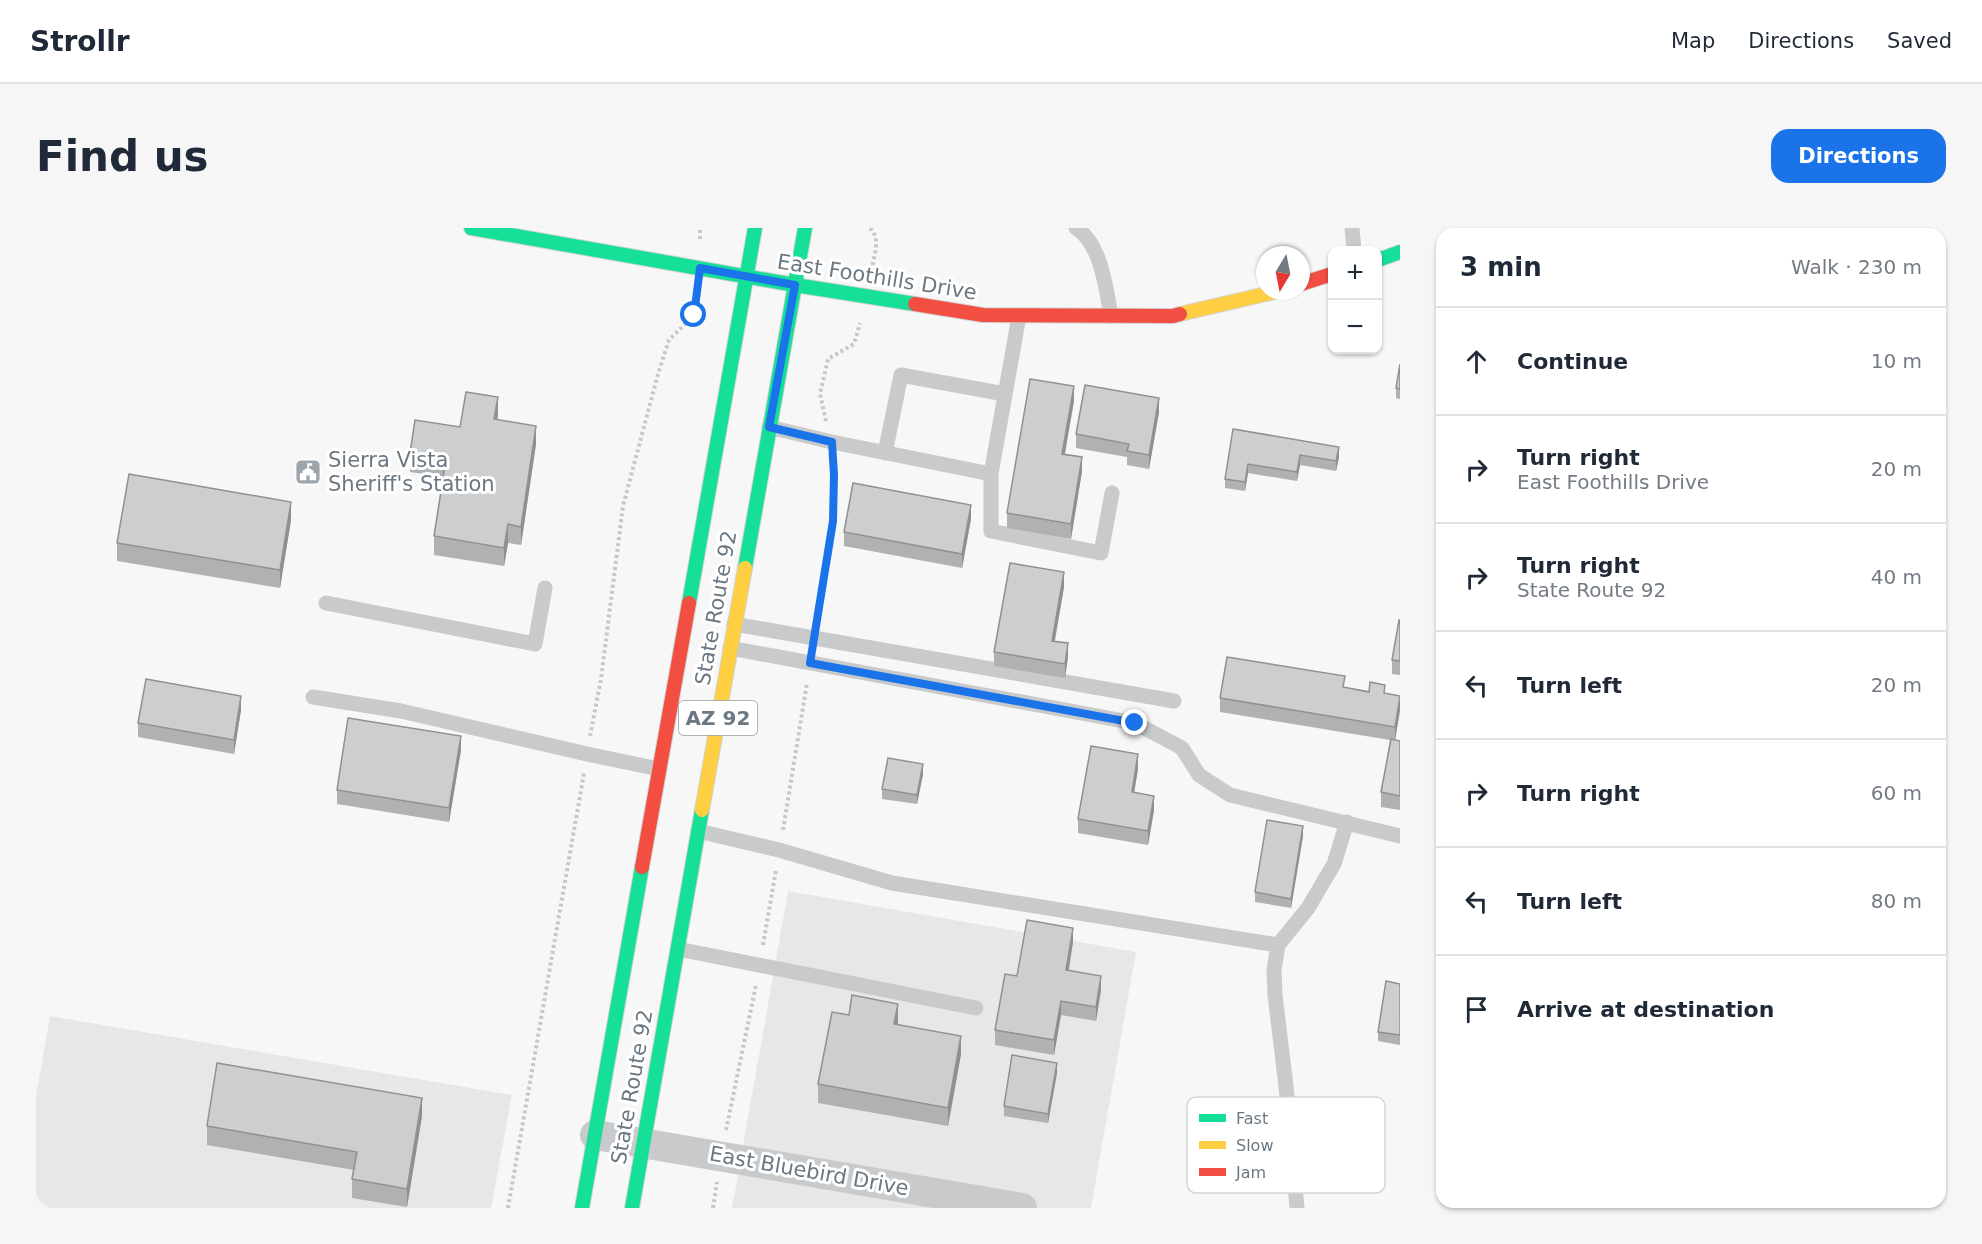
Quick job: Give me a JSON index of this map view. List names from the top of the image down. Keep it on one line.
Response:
{"streets":{"main road":["East Foothills Drive","State Route 92","AZ 92"],"street":["East Bluebird Drive"]},"crossings":[["East Foothills Drive","State Route 92"],["State Route 92","East Bluebird Drive"]],"places":{"public building":["Sierra Vista Sheriff's Station"]},"legend":["Fast","Slow","Jam"],"north":"bottom","page":{"header":"Strollr","nav":["Map","Directions","Saved"],"buttons":"Directions","title":"Find us","heading":["3 min","Walk · 230 m"],"map_buttons":["+","−"],"list":[["Continue","10 m"],["Turn right","East Foothills Drive","20 m"],["Turn right","State Route 92","40 m"],["Turn left","20 m"],["Turn right","60 m"],["Turn left","80 m"],"Arrive at destination"]}}
